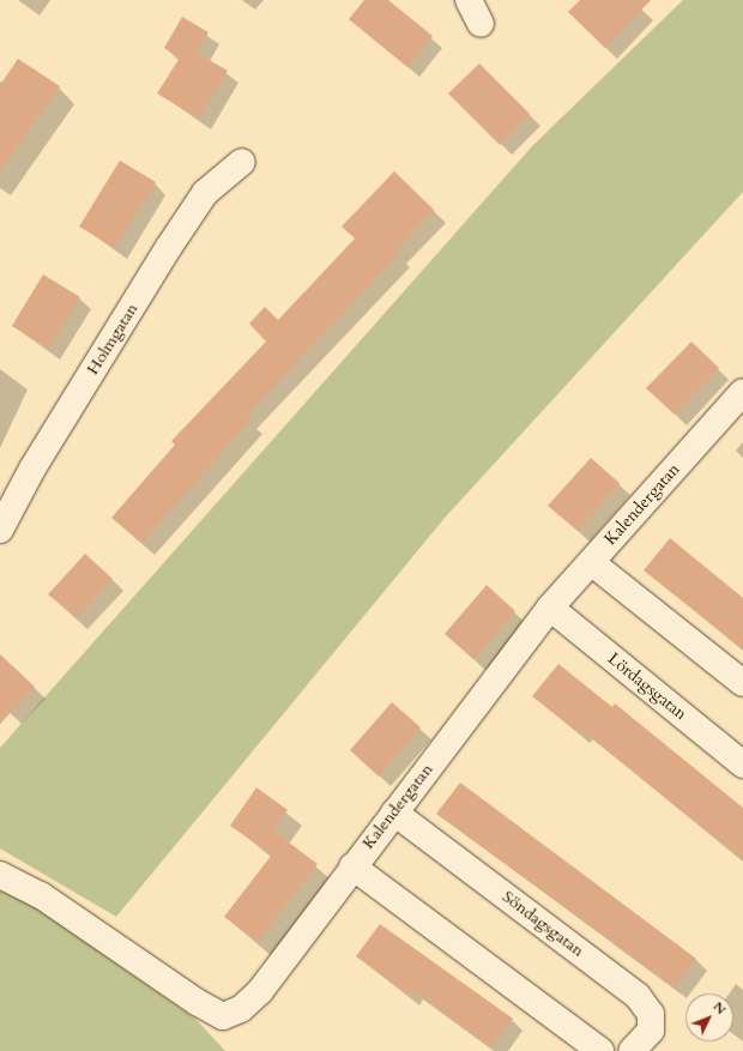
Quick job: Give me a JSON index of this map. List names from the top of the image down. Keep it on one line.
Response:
{"streets":{"street":["Holmgatan","Kalendergatan","Lördagsgatan","Söndagsgatan"]},"crossings":[["Kalendergatan","Lördagsgatan"],["Kalendergatan","Söndagsgatan"]],"north":"top right"}
